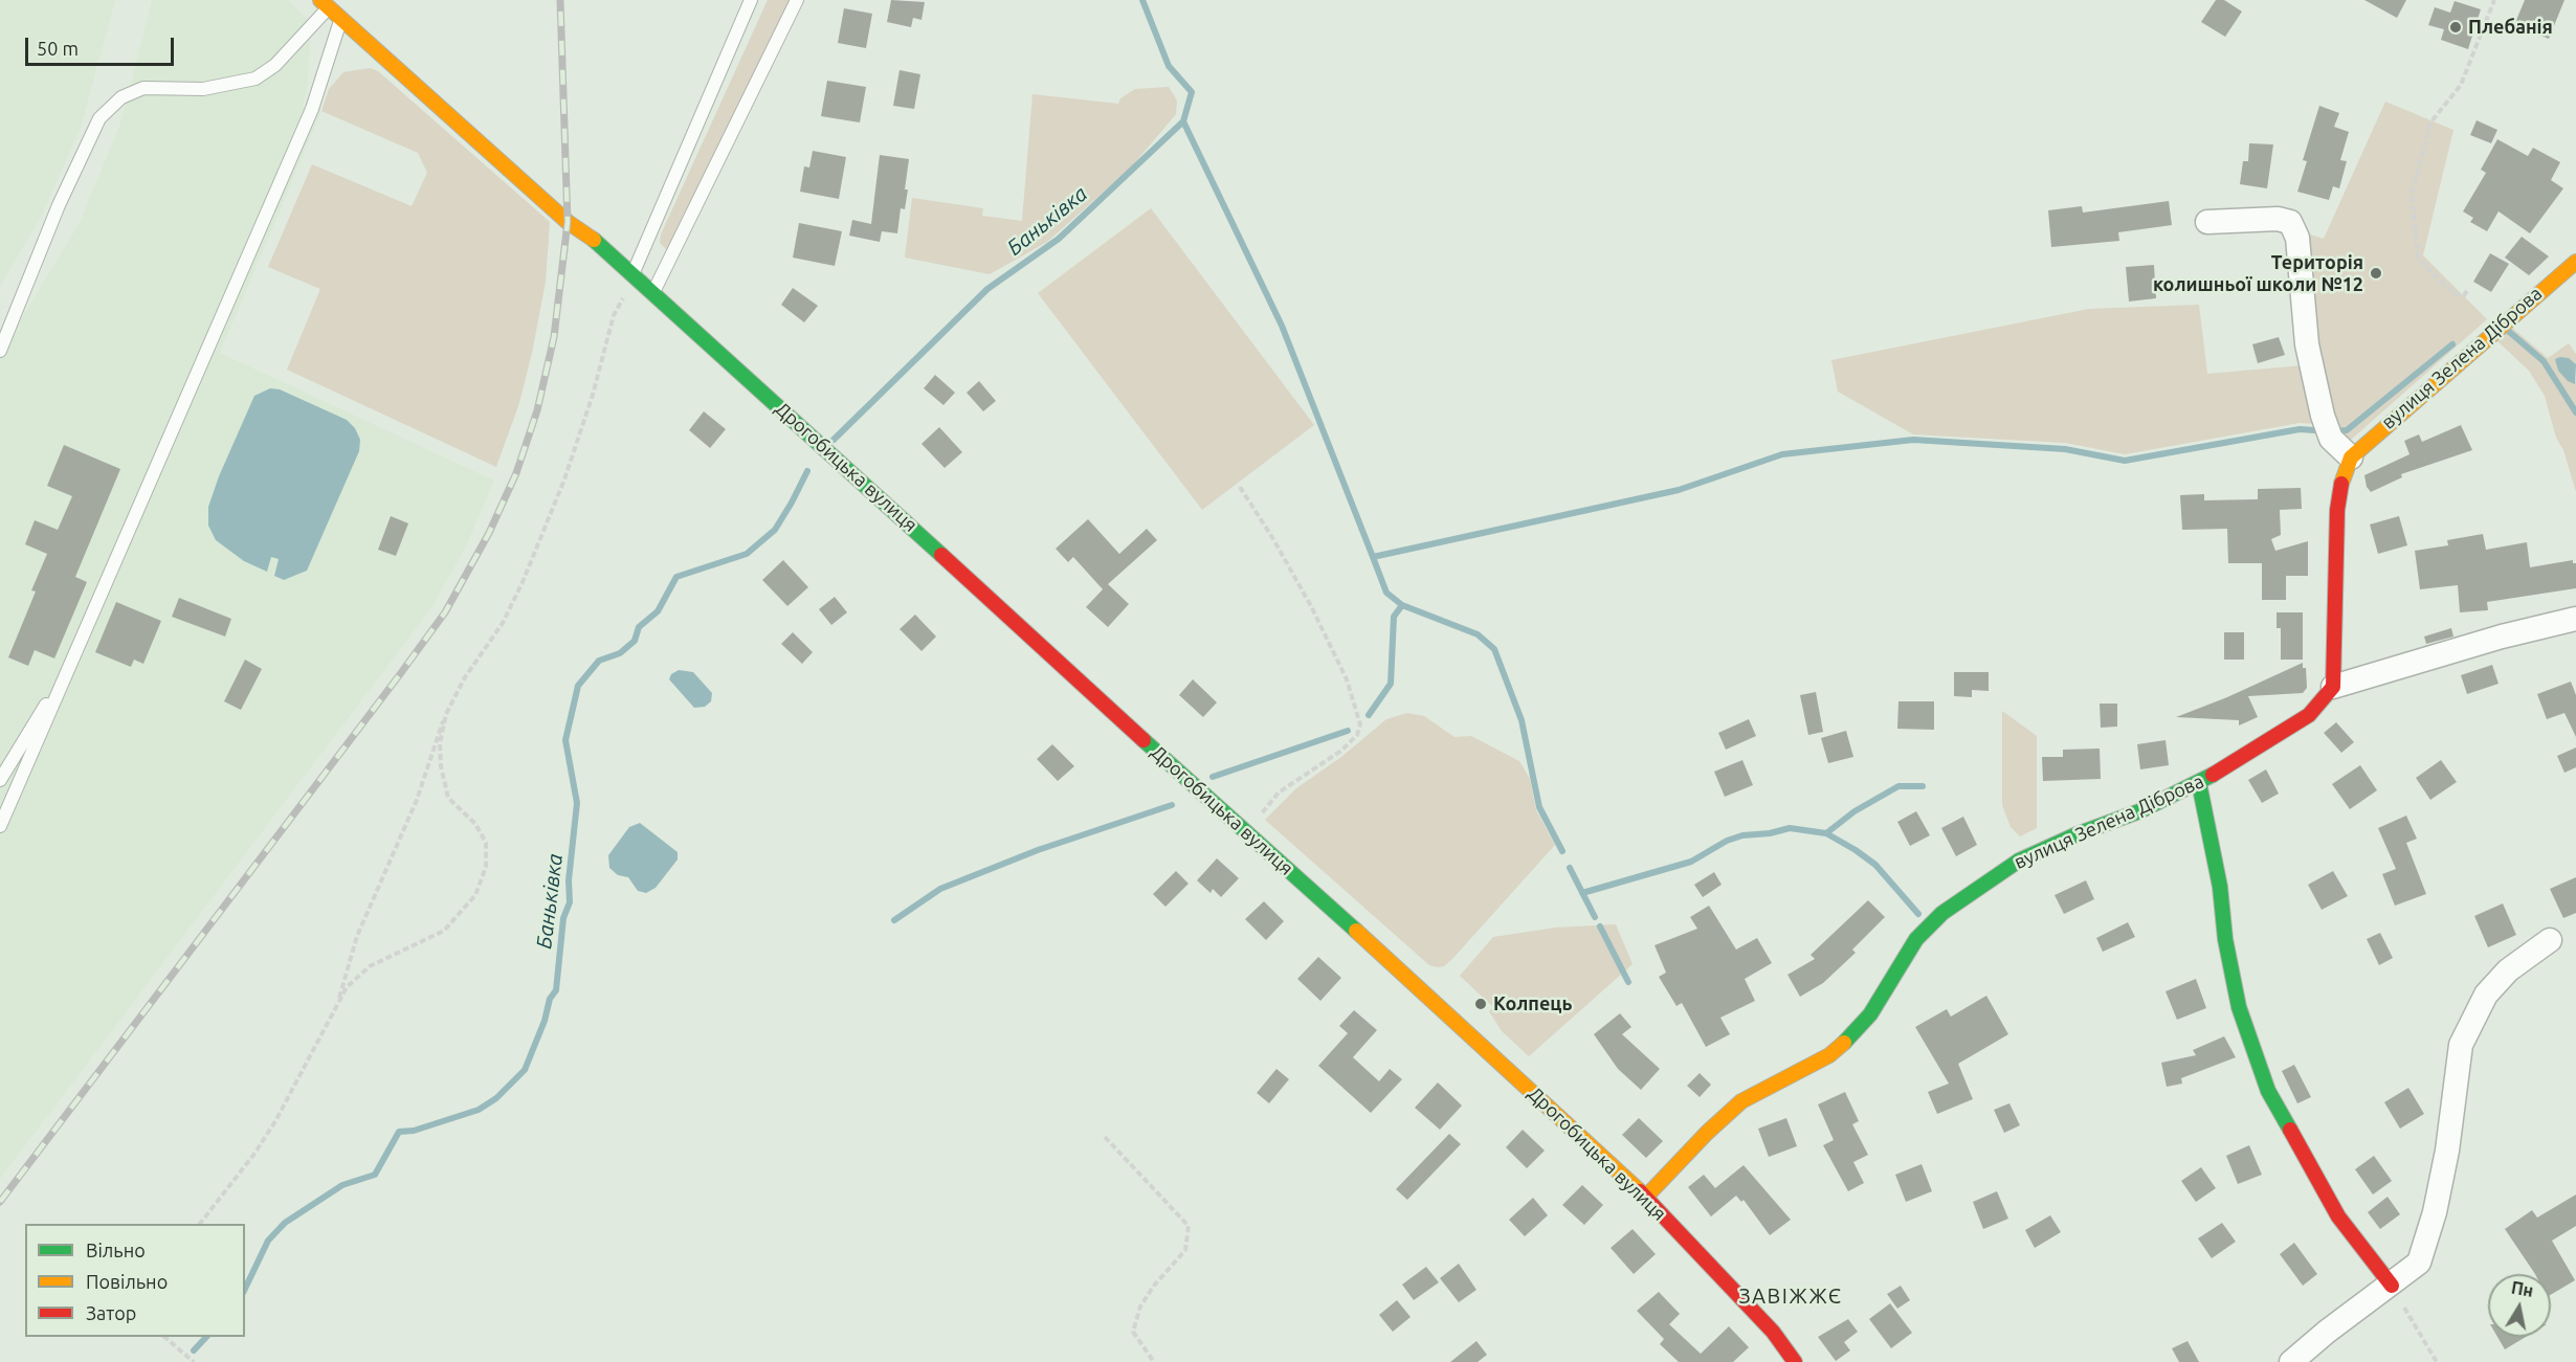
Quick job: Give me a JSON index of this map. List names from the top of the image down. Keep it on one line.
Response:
{"streets":{"street":["вулиця Зелена Діброва","Дрогобицька вулиця"]},"crossings":[["вулиця Зелена Діброва","Дрогобицька вулиця"]],"districts":["ЗАВІЖЖЄ"],"water":["Баньківка"],"places":["Плебанія","Територія колишньої школи №12","Колпець"],"legend":["Вільно","Повільно","Затор"],"scale_bar":"50 m","north":"top"}
